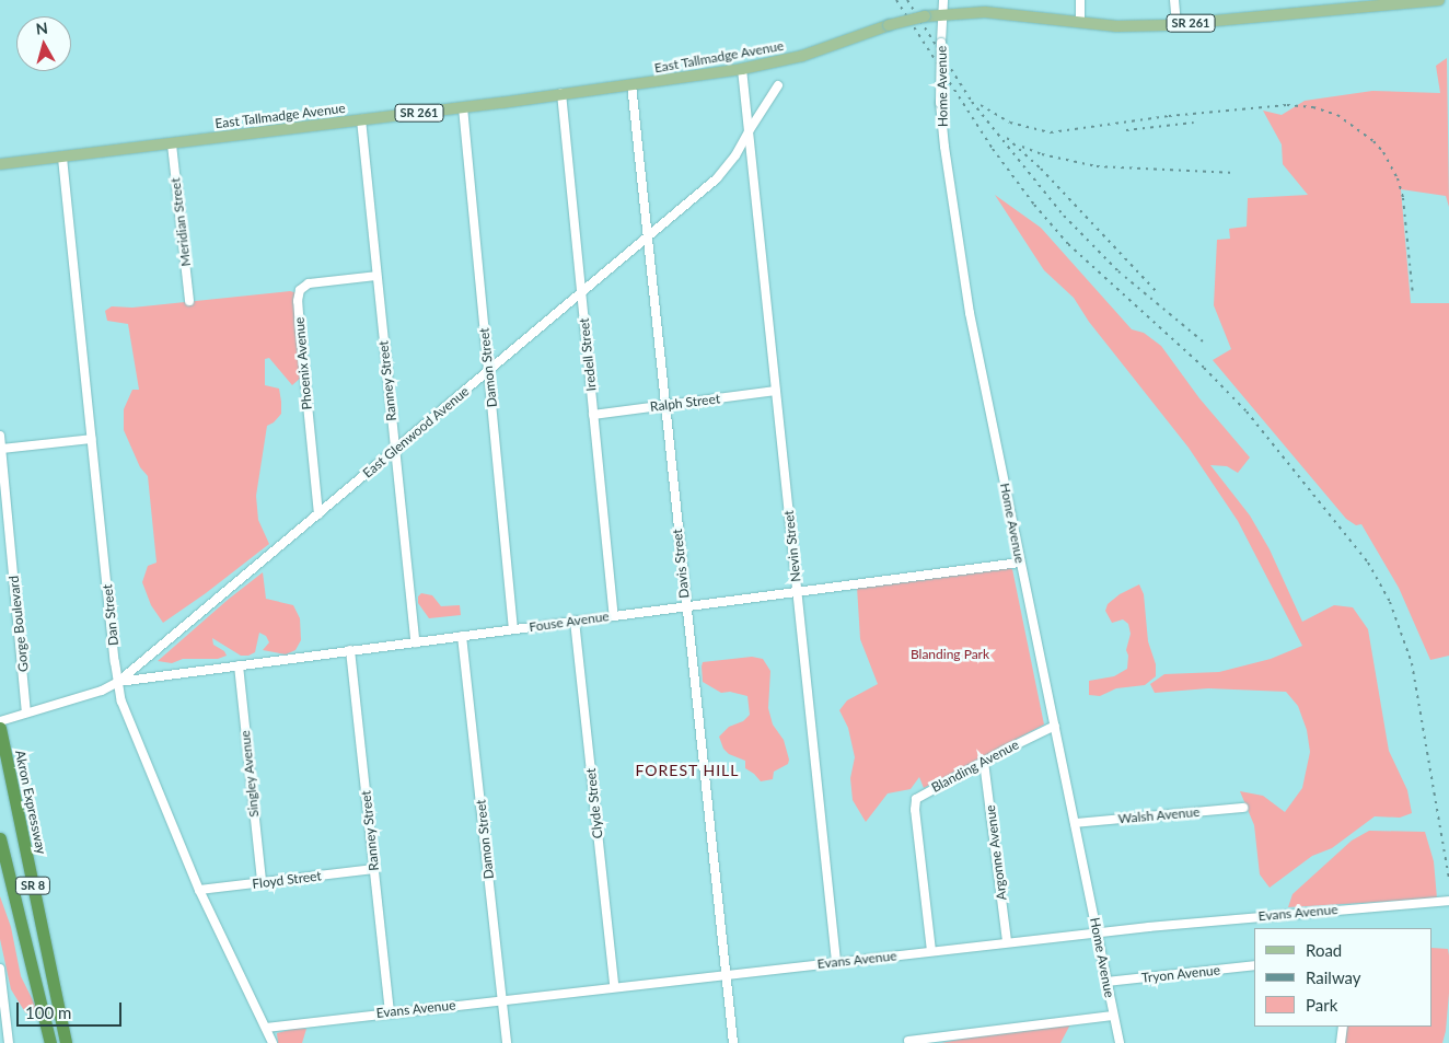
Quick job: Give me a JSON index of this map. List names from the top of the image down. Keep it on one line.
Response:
{"streets":{"highway":["Akron Expressway","SR 8"],"main road":["SR 261","East Tallmadge Avenue"],"street":["Home Avenue","Meridian Street","Iredell Street","Phoenix Avenue","Damon Street","Ranney Street","Ralph Street","East Glenwood Avenue","Nevin Street","Davis Street","Dan Street","Fouse Avenue","Gorge Boulevard","Blanding Avenue","Singley Avenue","Clyde Street","Walsh Avenue","Argonne Avenue","Floyd Street","Evans Avenue","Tryon Avenue"]},"crossings":[["East Tallmadge Avenue","Home Avenue"],["East Tallmadge Avenue","Meridian Street"],["East Tallmadge Avenue","Iredell Street"],["East Tallmadge Avenue","Damon Street"],["East Tallmadge Avenue","Ranney Street"],["East Tallmadge Avenue","Davis Street"],["East Tallmadge Avenue","Dan Street"],["Home Avenue","Fouse Avenue"],["Home Avenue","Blanding Avenue"],["Home Avenue","Walsh Avenue"],["Home Avenue","Evans Avenue"],["Home Avenue","Tryon Avenue"],["Iredell Street","Ralph Street"],["Iredell Street","East Glenwood Avenue"],["Iredell Street","Fouse Avenue"],["Phoenix Avenue","Ranney Street"],["Phoenix Avenue","East Glenwood Avenue"],["Damon Street","East Glenwood Avenue"],["Damon Street","Fouse Avenue"],["Damon Street","Evans Avenue"],["Ranney Street","East Glenwood Avenue"],["Ranney Street","Fouse Avenue"],["Ranney Street","Floyd Street"],["Ranney Street","Evans Avenue"],["Ralph Street","Nevin Street"],["Ralph Street","Davis Street"],["East Glenwood Avenue","Nevin Street"],["East Glenwood Avenue","Davis Street"],["East Glenwood Avenue","Dan Street"],["East Glenwood Avenue","Fouse Avenue"],["East Glenwood Avenue","Gorge Boulevard"],["Nevin Street","Fouse Avenue"],["Nevin Street","Evans Avenue"],["Davis Street","Fouse Avenue"],["Davis Street","Evans Avenue"],["Dan Street","Fouse Avenue"],["Dan Street","Floyd Street"],["Dan Street","Evans Avenue"],["Fouse Avenue","Singley Avenue"],["Fouse Avenue","Clyde Street"],["Blanding Avenue","Argonne Avenue"],["Blanding Avenue","Evans Avenue"],["Singley Avenue","Floyd Street"],["Clyde Street","Evans Avenue"],["Argonne Avenue","Evans Avenue"]],"districts":["FOREST HILL"],"parks":["Blanding Park"],"legend":["Road","Railway","Park"],"scale_bar":"100 m","north":"top"}
